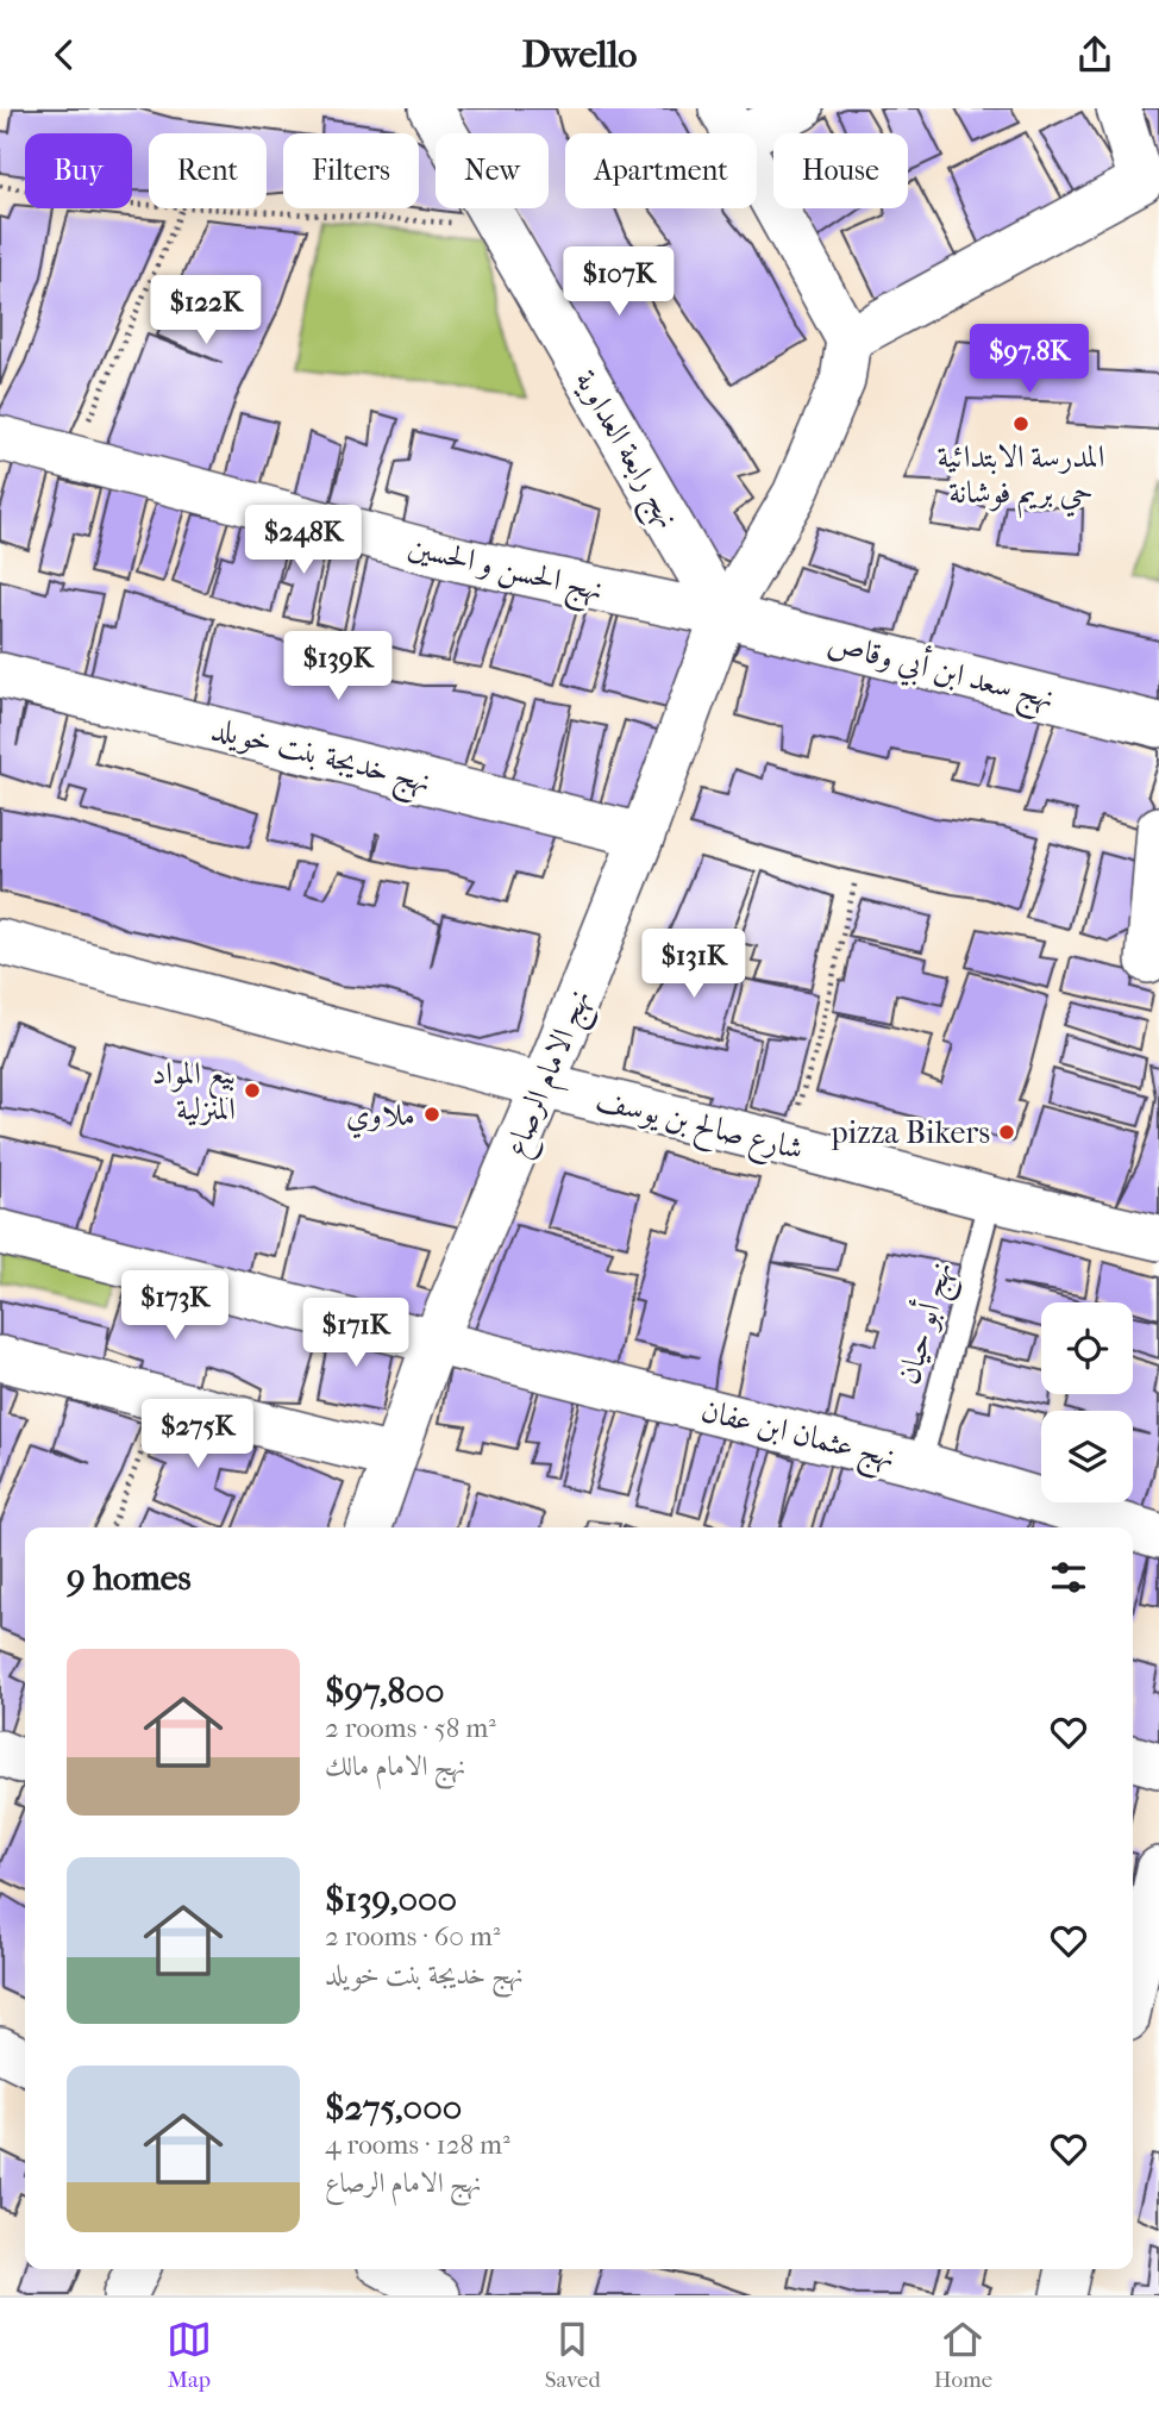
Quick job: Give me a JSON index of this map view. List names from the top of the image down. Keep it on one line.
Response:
{"streets":{"street":["نهج رابعة العداوية","نهج الحسن و الحسين","نهج سعد ابن أبي وقاص","نهج خديجة بنت خويلد","نهج الامام الرصاع","شارع صالح بن يوسف","نهج عثمان ابن عفان"],"lane":["نهج أبو حيان"]},"crossings":[["نهج رابعة العداوية","نهج الحسن و الحسين"],["نهج رابعة العداوية","نهج سعد ابن أبي وقاص"],["نهج رابعة العداوية","نهج الامام الرصاع"],["نهج الحسن و الحسين","نهج سعد ابن أبي وقاص"],["نهج الحسن و الحسين","نهج الامام الرصاع"],["نهج سعد ابن أبي وقاص","نهج الامام الرصاع"],["نهج خديجة بنت خويلد","نهج الامام الرصاع"],["نهج الامام الرصاع","شارع صالح بن يوسف"],["نهج الامام الرصاع","نهج عثمان ابن عفان"],["شارع صالح بن يوسف","نهج أبو حيان"],["نهج أبو حيان","نهج عثمان ابن عفان"]],"places":["المدرسة الابتدائية حي بريم فوشانة","بيع المواد المنزلية","ملاوي","pizza Bikers"],"page":{"header":"Dwello","chip":["Buy","Rent","Filters","New","Apartment","House"],"price":["$107K","$122K","$97.8K","$248K","$139K","$131K","$173K","$171K","$275K"],"heading":"9 homes","list":[{"name":"$97,800","note":"2 rooms · 58 m² · نهج الامام مالك"},{"name":"$139,000","note":"2 rooms · 60 m² · نهج خديجة بنت خويلد"},{"name":"$275,000","note":"4 rooms · 128 m² · نهج الامام الرصاع"}],"tabs":["Map","Saved","Home"]}}
